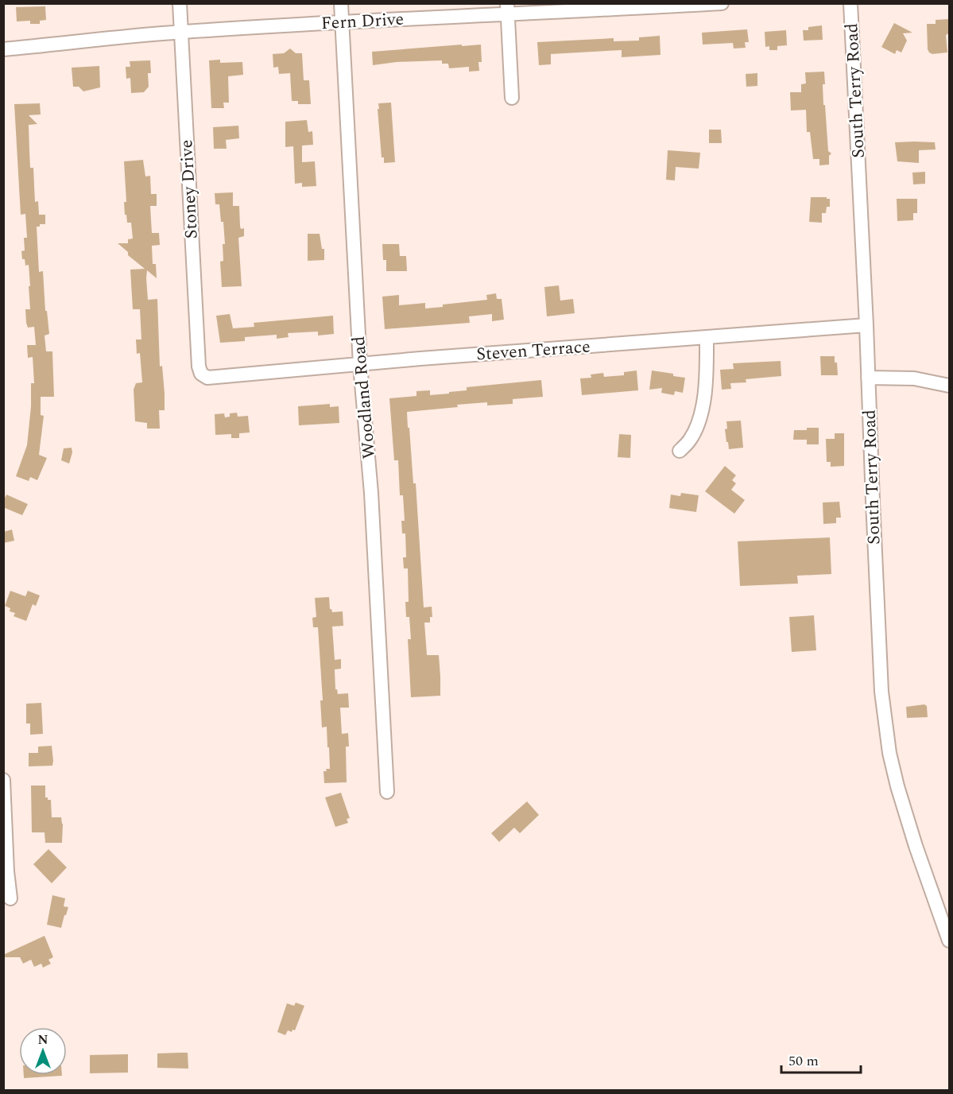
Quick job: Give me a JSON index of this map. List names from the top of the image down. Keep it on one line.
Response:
{"streets":{"street":["Fern Drive","South Terry Road","Stoney Drive","Steven Terrace","Woodland Road"]},"crossings":[["Fern Drive","Stoney Drive"],["Fern Drive","Woodland Road"],["South Terry Road","Steven Terrace"],["Stoney Drive","Steven Terrace"],["Steven Terrace","Woodland Road"]],"scale_bar":"50 m","north":"top"}
